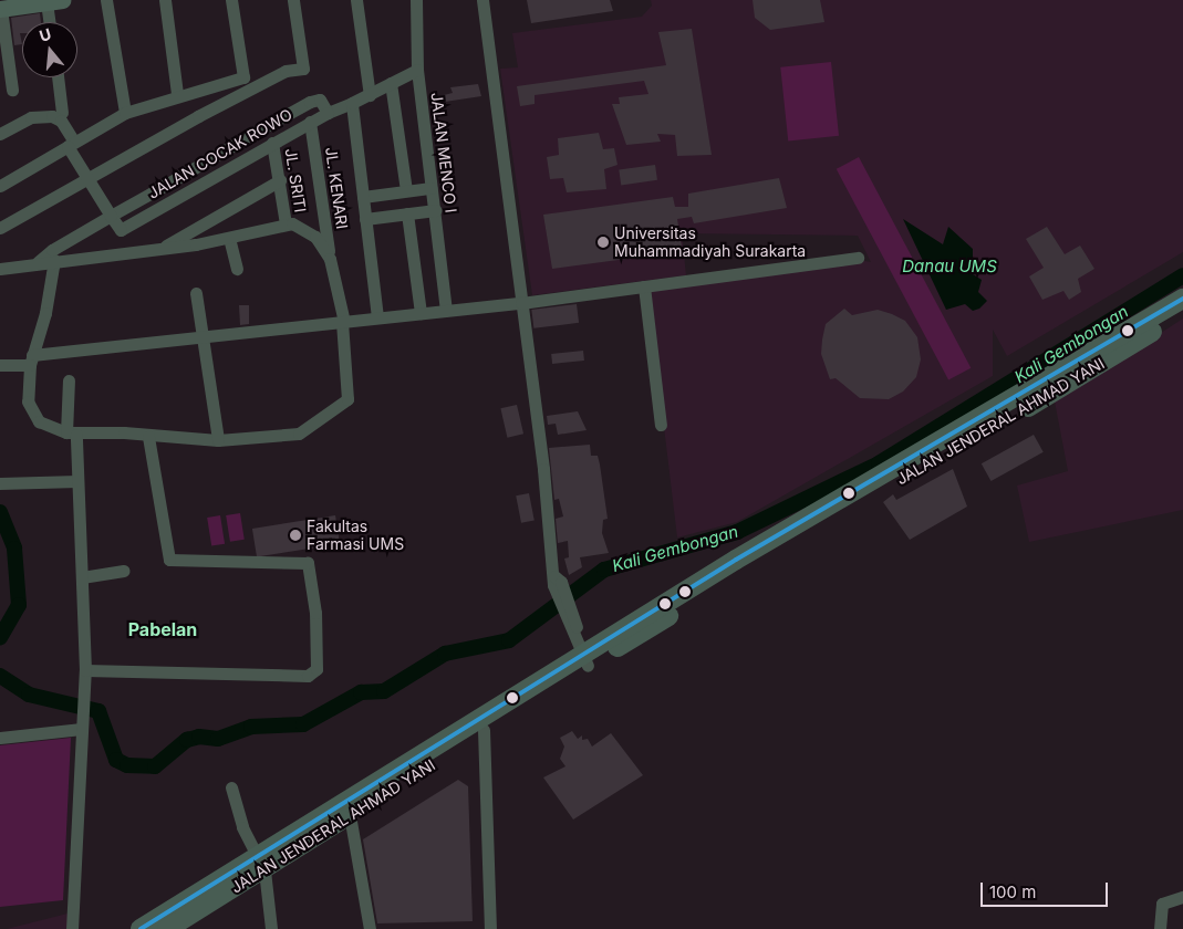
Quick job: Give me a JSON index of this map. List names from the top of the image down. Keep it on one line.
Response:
{"streets":{"highway":["JALAN JENDERAL AHMAD YANI"],"street":["JALAN MENCO I","JALAN COCAK ROWO","JL. SRITI","JL. KENARI"]},"crossings":[["JALAN COCAK ROWO","JL. SRITI"],["JALAN COCAK ROWO","JL. KENARI"]],"districts":["Pabelan"],"water":["Danau UMS","Kali Gembongan"],"places":["Universitas Muhammadiyah Surakarta","Fakultas Farmasi UMS"],"scale_bar":"100 m","north":"top"}
